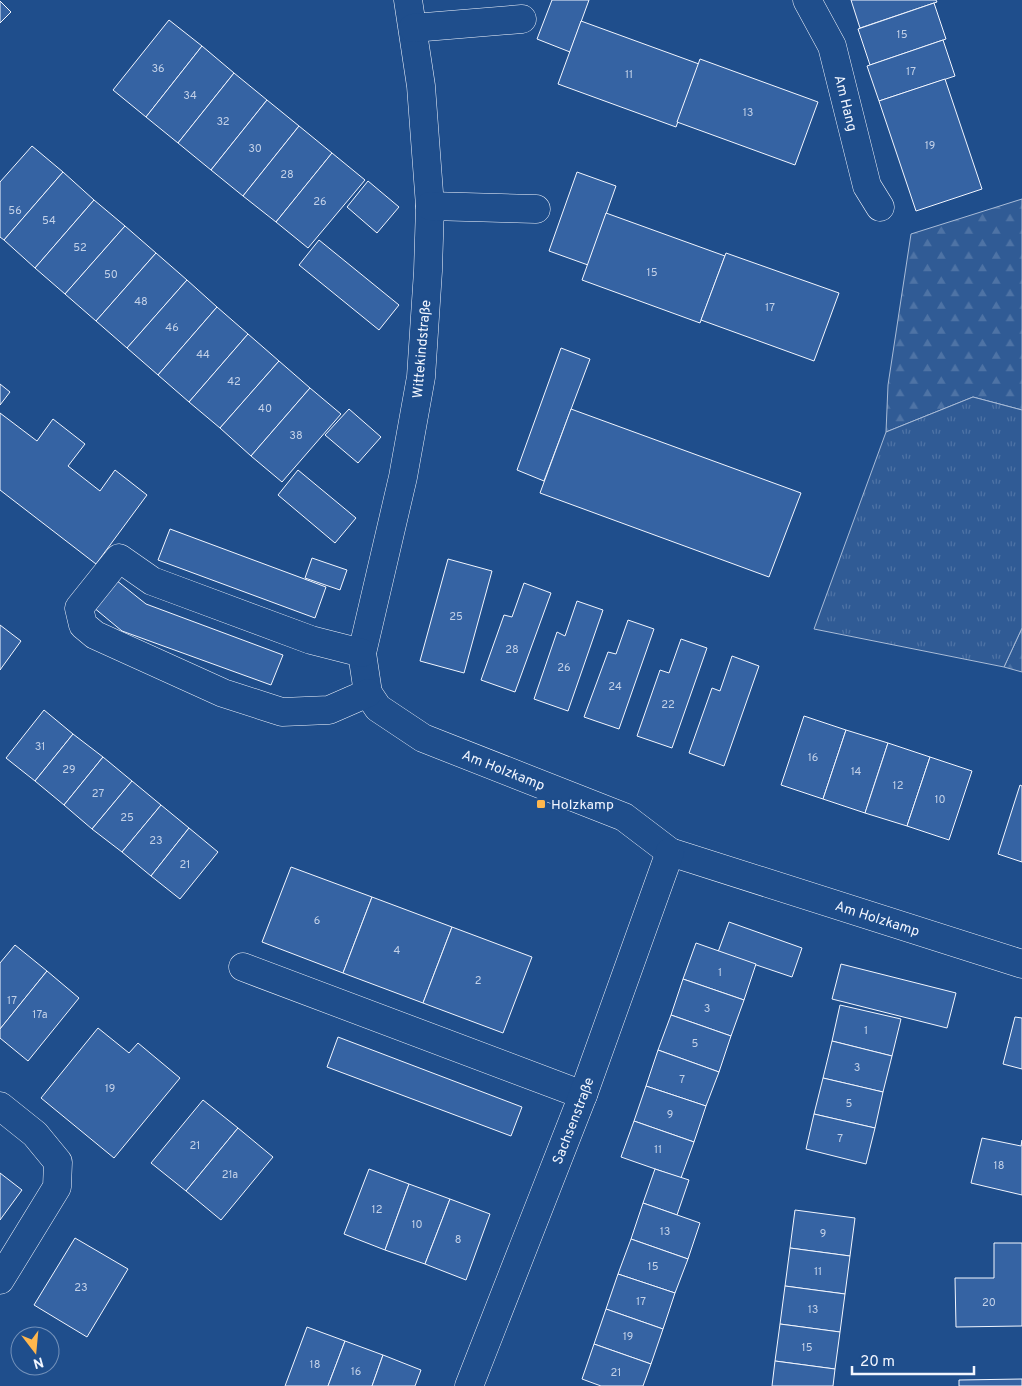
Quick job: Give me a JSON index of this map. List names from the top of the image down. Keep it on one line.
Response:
{"streets":{"street":["Am Hang","Wittekindstraße","Am Holzkamp","Sachsenstraße"]},"crossings":[["Wittekindstraße","Am Holzkamp"],["Am Holzkamp","Sachsenstraße"]],"places":{"transit":["Holzkamp"]},"house_numbers":["15","36","17","11","34","13","32","19","30","28","26","56","54","52","15","50","48","17","46","44","42","40","38","25","28","26","24","22","31","16","29","14","12","27","10","25","23","21","6","4","1","2","17","3","17a","1","5","3","7","19","5","9","7","21","11","18","21a","12","10","13","9","8","15","11","23","17","20","13","19","15","18","16","21"],"scale_bar":"20 m","north":"bottom"}
